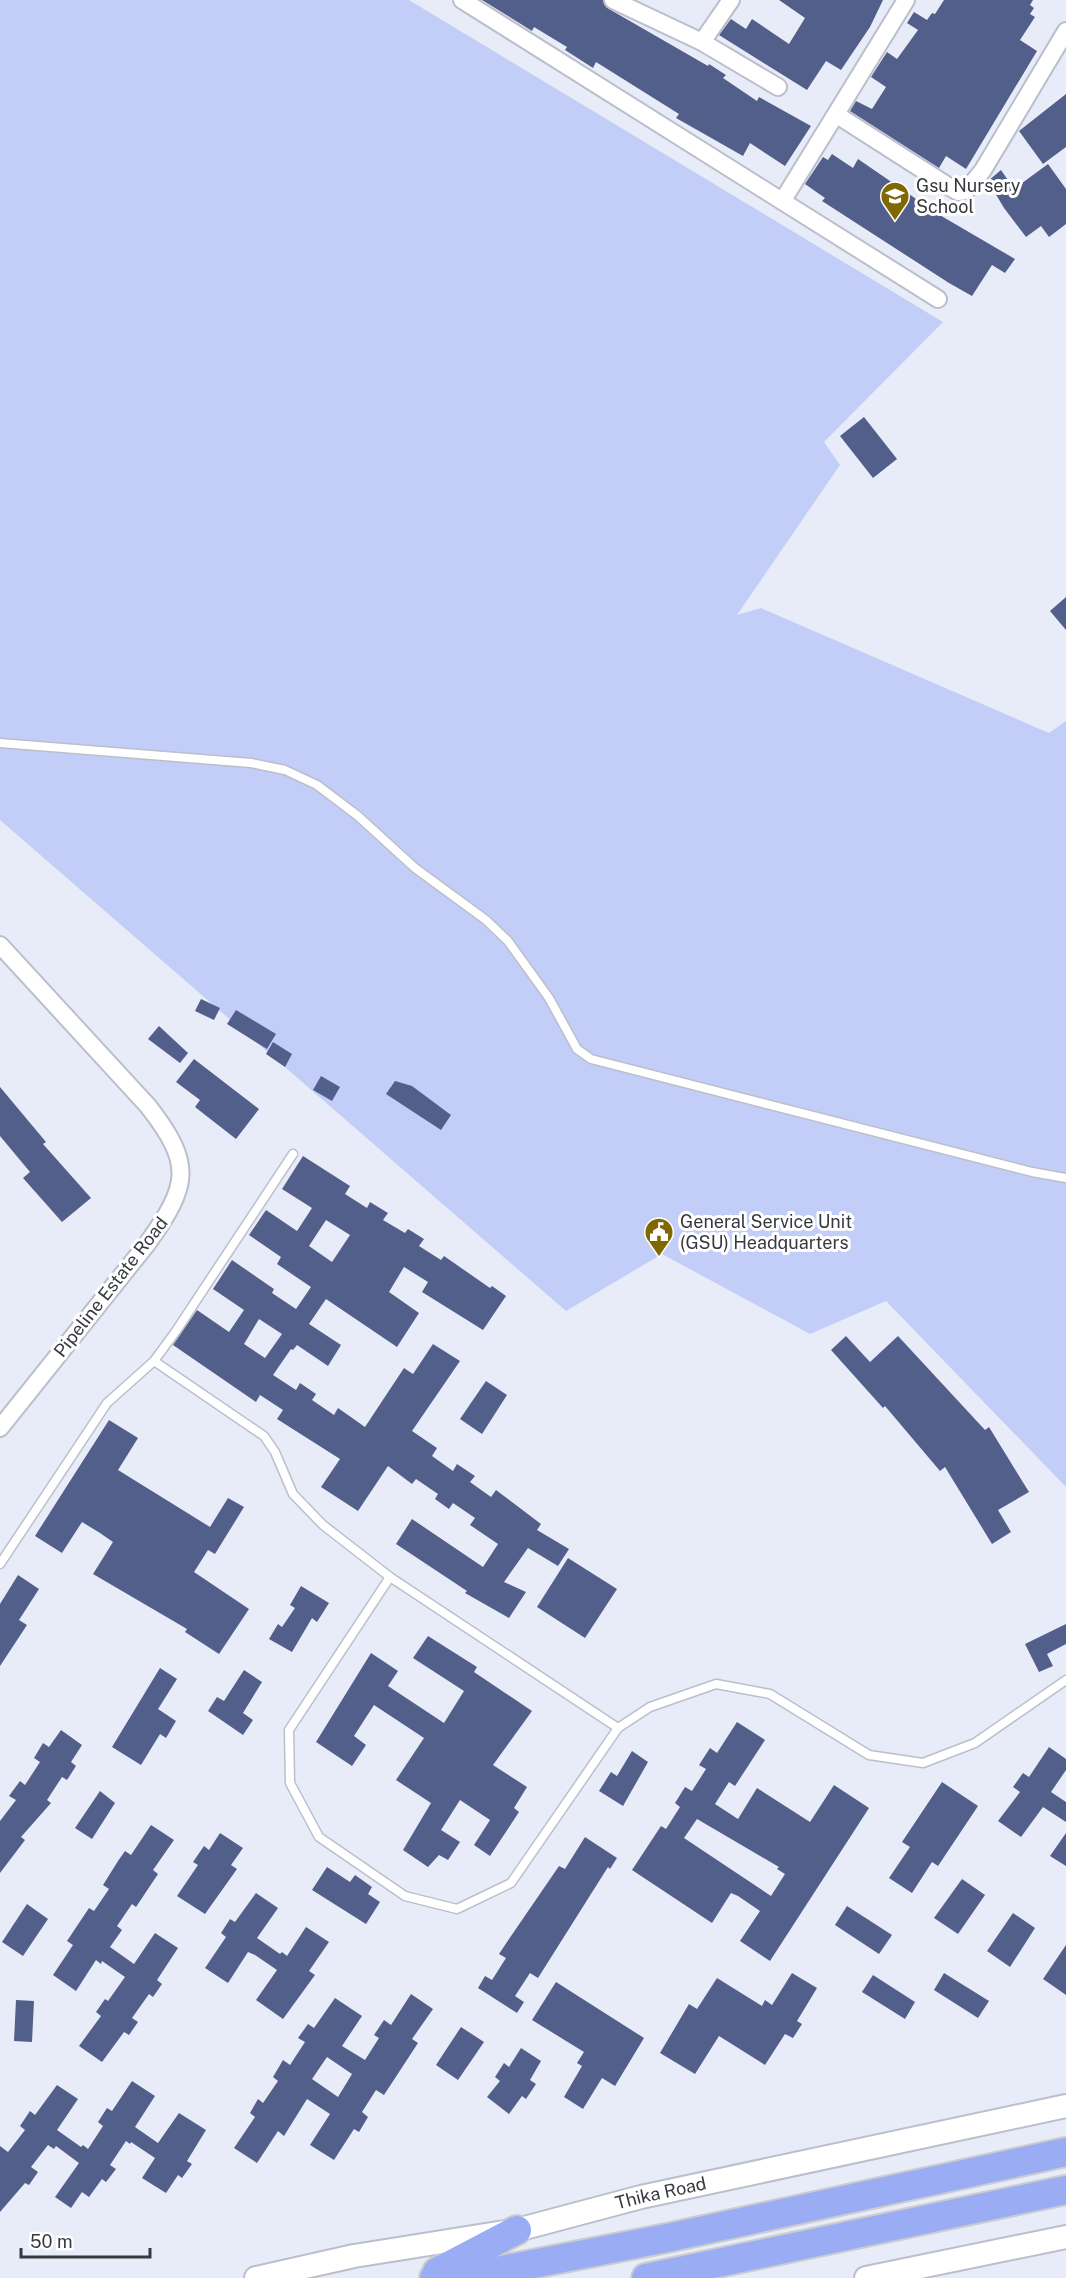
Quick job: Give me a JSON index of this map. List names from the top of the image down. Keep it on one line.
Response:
{"streets":{"main road":["Thika Road"],"street":["Pipeline Estate Road"]},"places":{"school or university":["Gsu Nursery School"],"public building":["General Service Unit (GSU) Headquarters"]},"scale_bar":"50 m"}
